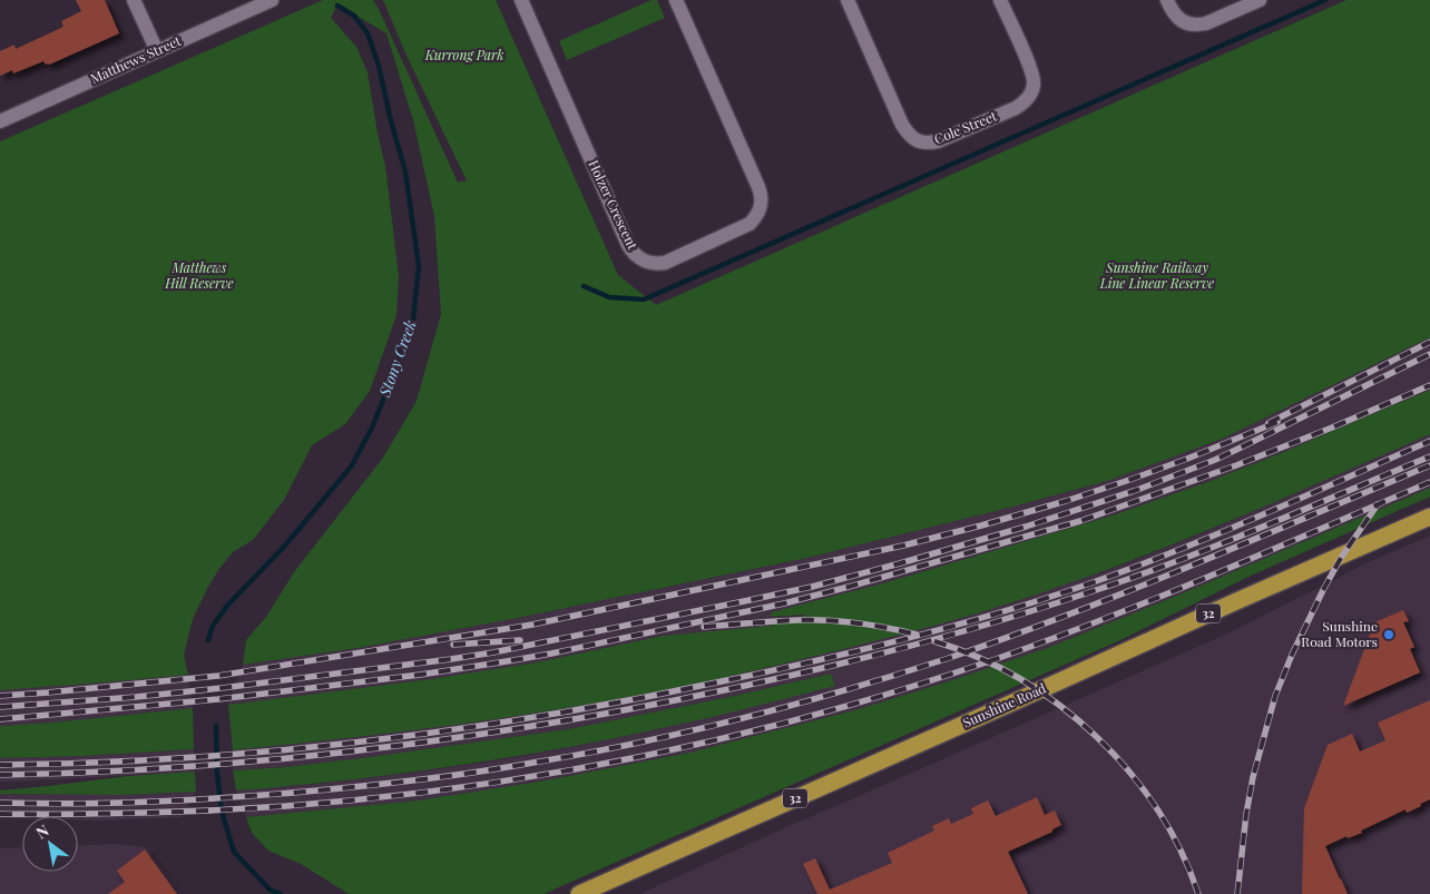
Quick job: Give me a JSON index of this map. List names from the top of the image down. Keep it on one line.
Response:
{"streets":{"main road":["32","Sunshine Road"],"street":["Matthews Street","Cole Street","Holzer Crescent"]},"water":["Stony Creek"],"parks":["Kurrong Park","Matthews Hill Reserve","Sunshine Railway Line Linear Reserve"],"places":["Sunshine Road Motors"],"north":"top left"}
